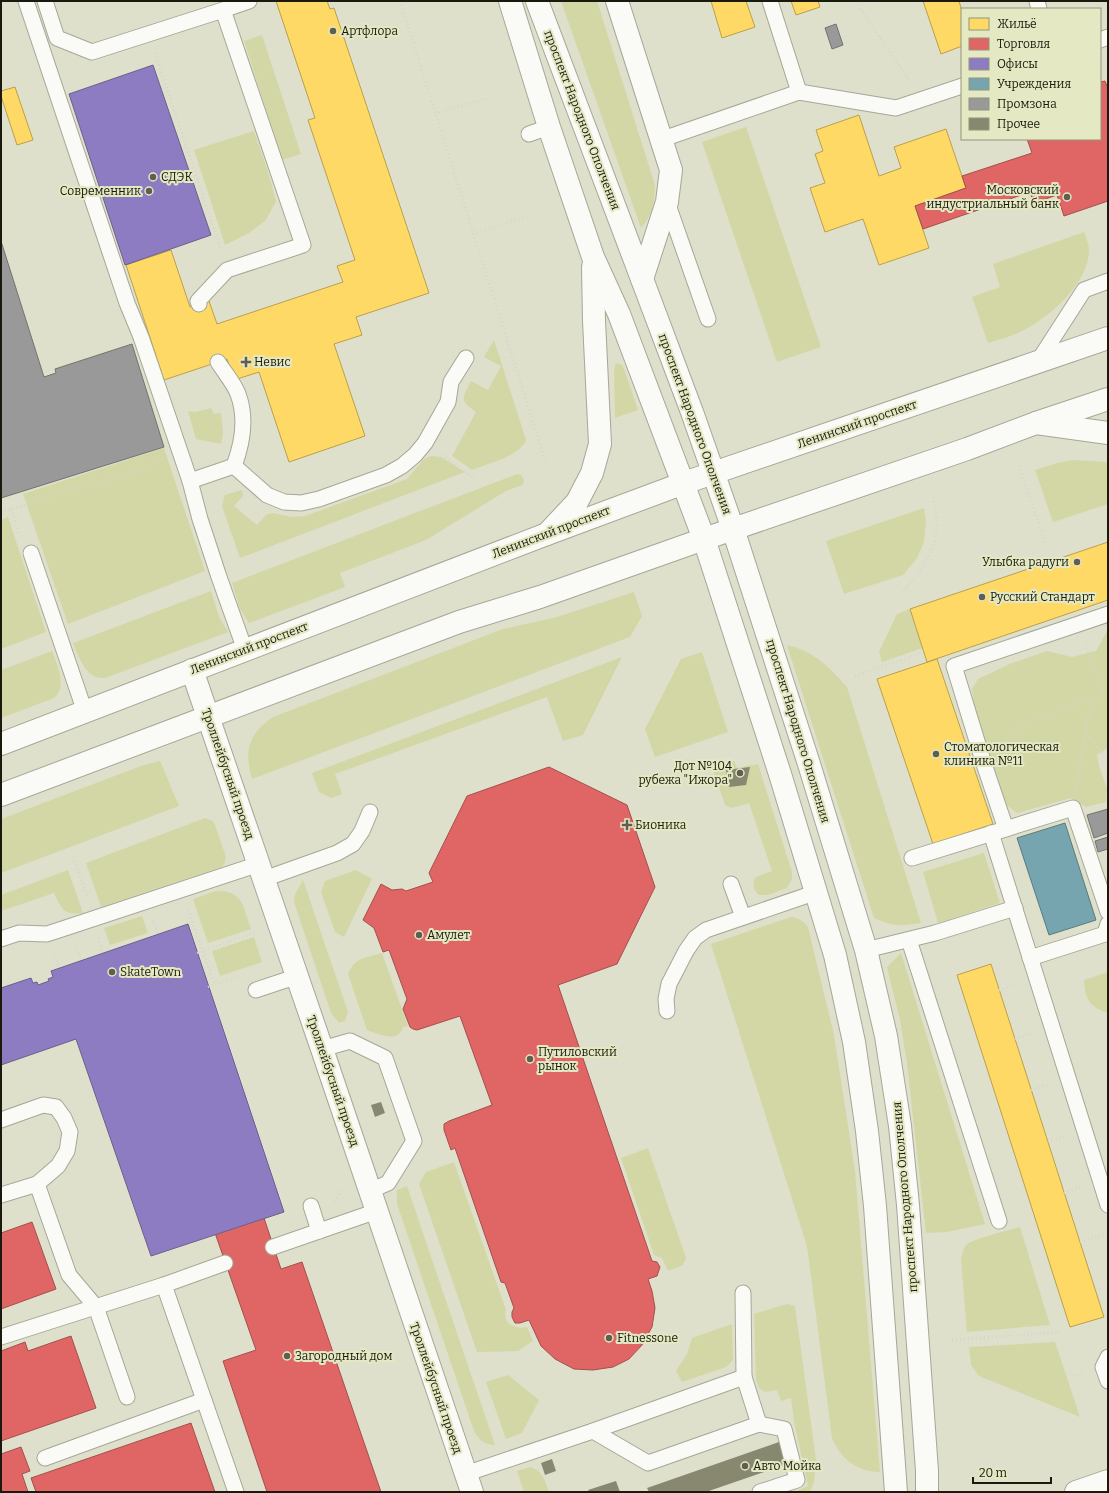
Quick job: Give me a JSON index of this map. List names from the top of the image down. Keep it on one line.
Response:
{"streets":{"main road":["проспект Народного Ополчения","Ленинский проспект","Троллейбусный проезд"]},"crossings":[["проспект Народного Ополчения","Ленинский проспект"],["Ленинский проспект","Троллейбусный проезд"]],"places":{"other":["Артфлора","СДЭК","Современник","Московский индустриальный банк","Улыбка радуги","Русский Стандарт","Стоматологическая клиника №11","Дот №104 рубежа \"Ижора\"","Амулет","SkateTown","Путиловский рынок","Fitnessone","Загородный дом","Авто Мойка"],"health":["Невис","Бионика"]},"legend":["Жильё","Торговля","Офисы","Учреждения","Промзона","Прочее"],"scale_bar":"20 m"}
